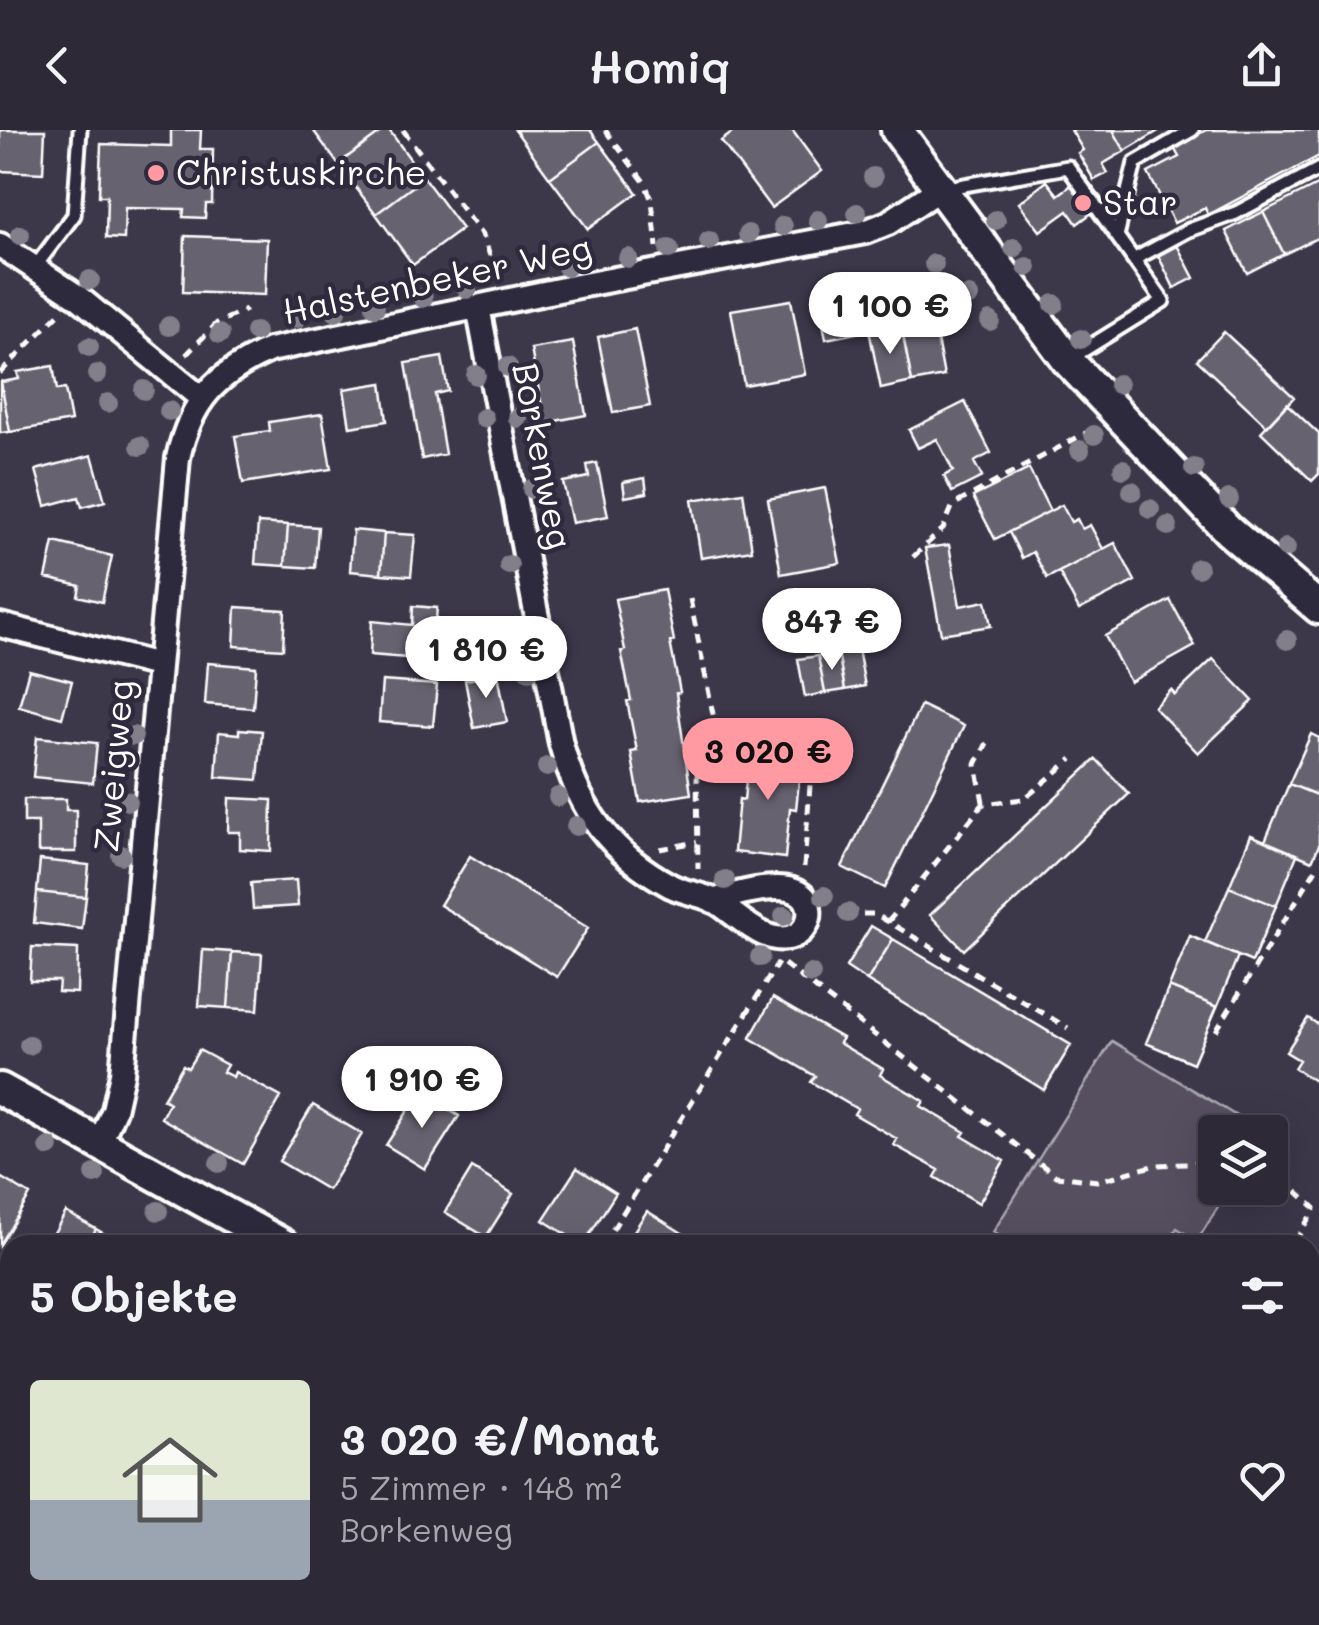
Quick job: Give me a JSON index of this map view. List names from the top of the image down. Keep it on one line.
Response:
{"streets":{"street":["Halstenbeker Weg","Borkenweg","Zweigweg"]},"crossings":[["Halstenbeker Weg","Borkenweg"],["Halstenbeker Weg","Zweigweg"]],"places":["Christuskirche","Star"],"page":{"header":"Homiq","price":["1 100 €","847 €","1 810 €","3 020 €","1 910 €"],"heading":"5 Objekte","list":[{"name":"3 020 €/Monat","note":"5 Zimmer · 148 m² · Borkenweg"}]}}
